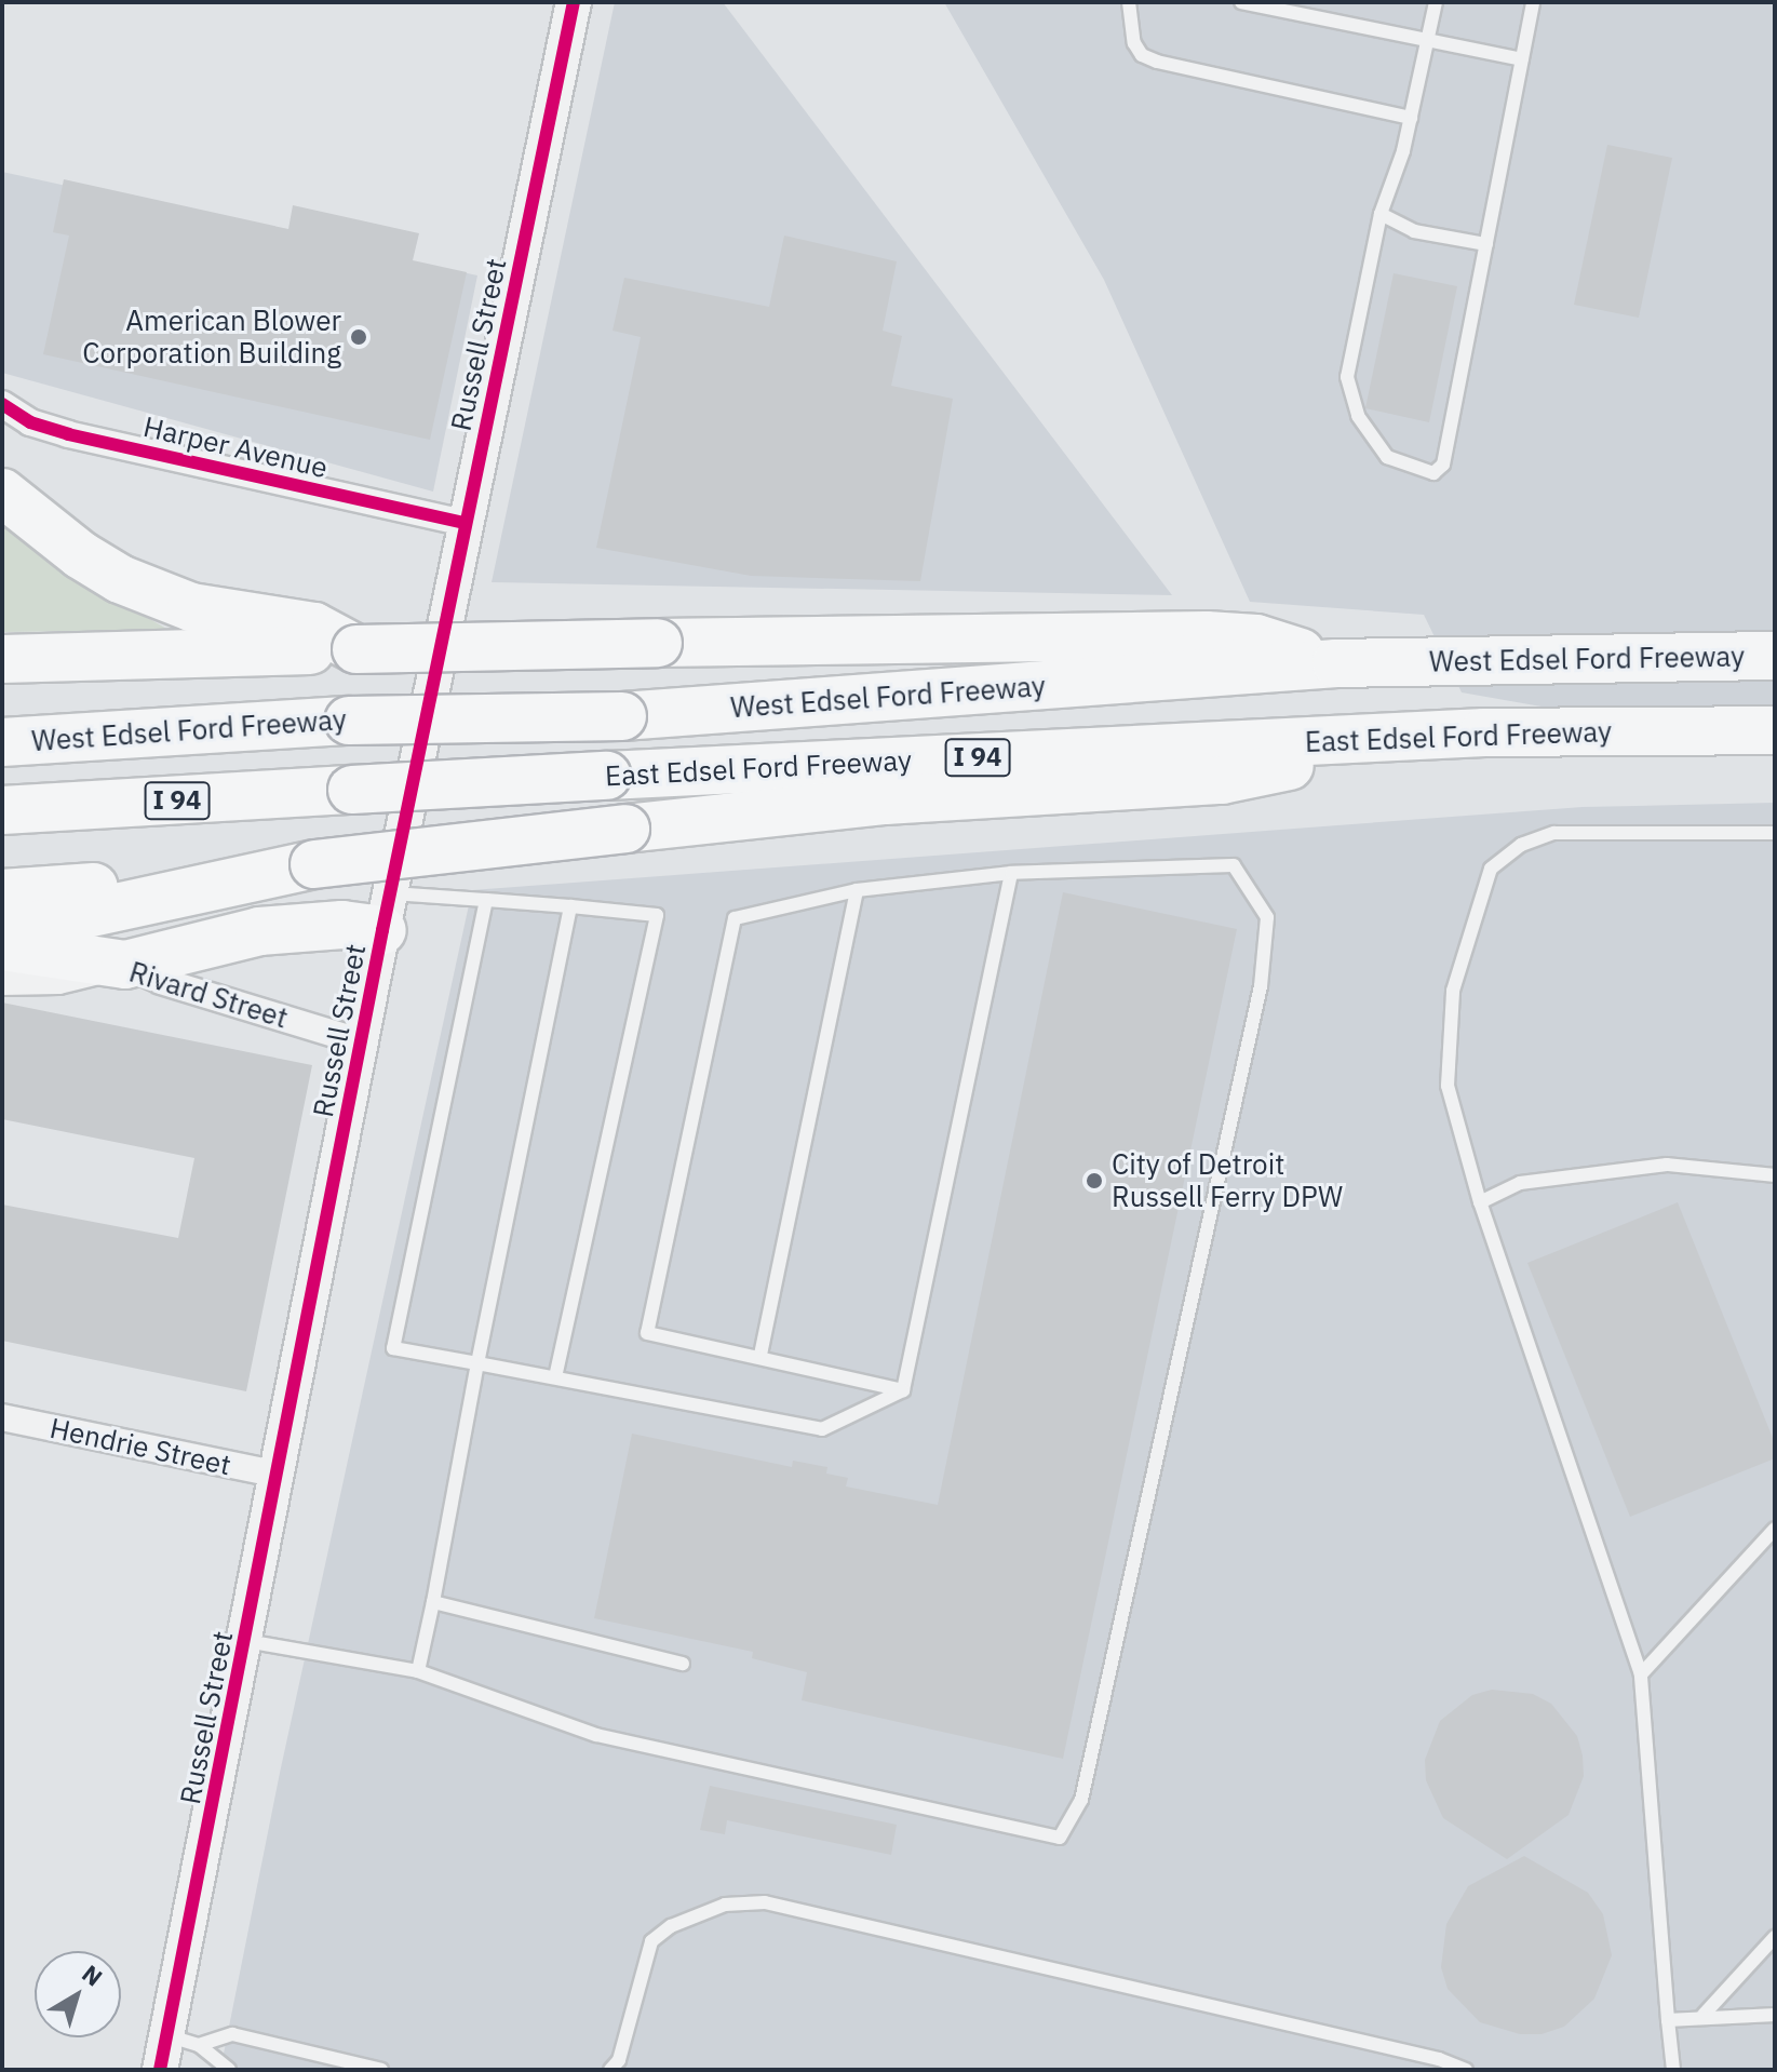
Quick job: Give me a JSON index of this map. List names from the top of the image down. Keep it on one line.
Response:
{"streets":{"highway":["West Edsel Ford Freeway","East Edsel Ford Freeway","I 94"],"street":["Russell Street","Harper Avenue","Rivard Street","Hendrie Street"]},"crossings":[["Russell Street","Harper Avenue"],["Russell Street","Rivard Street"],["Russell Street","Hendrie Street"]],"places":["American Blower Corporation Building","City of Detroit Russell Ferry DPW"],"north":"top right"}
